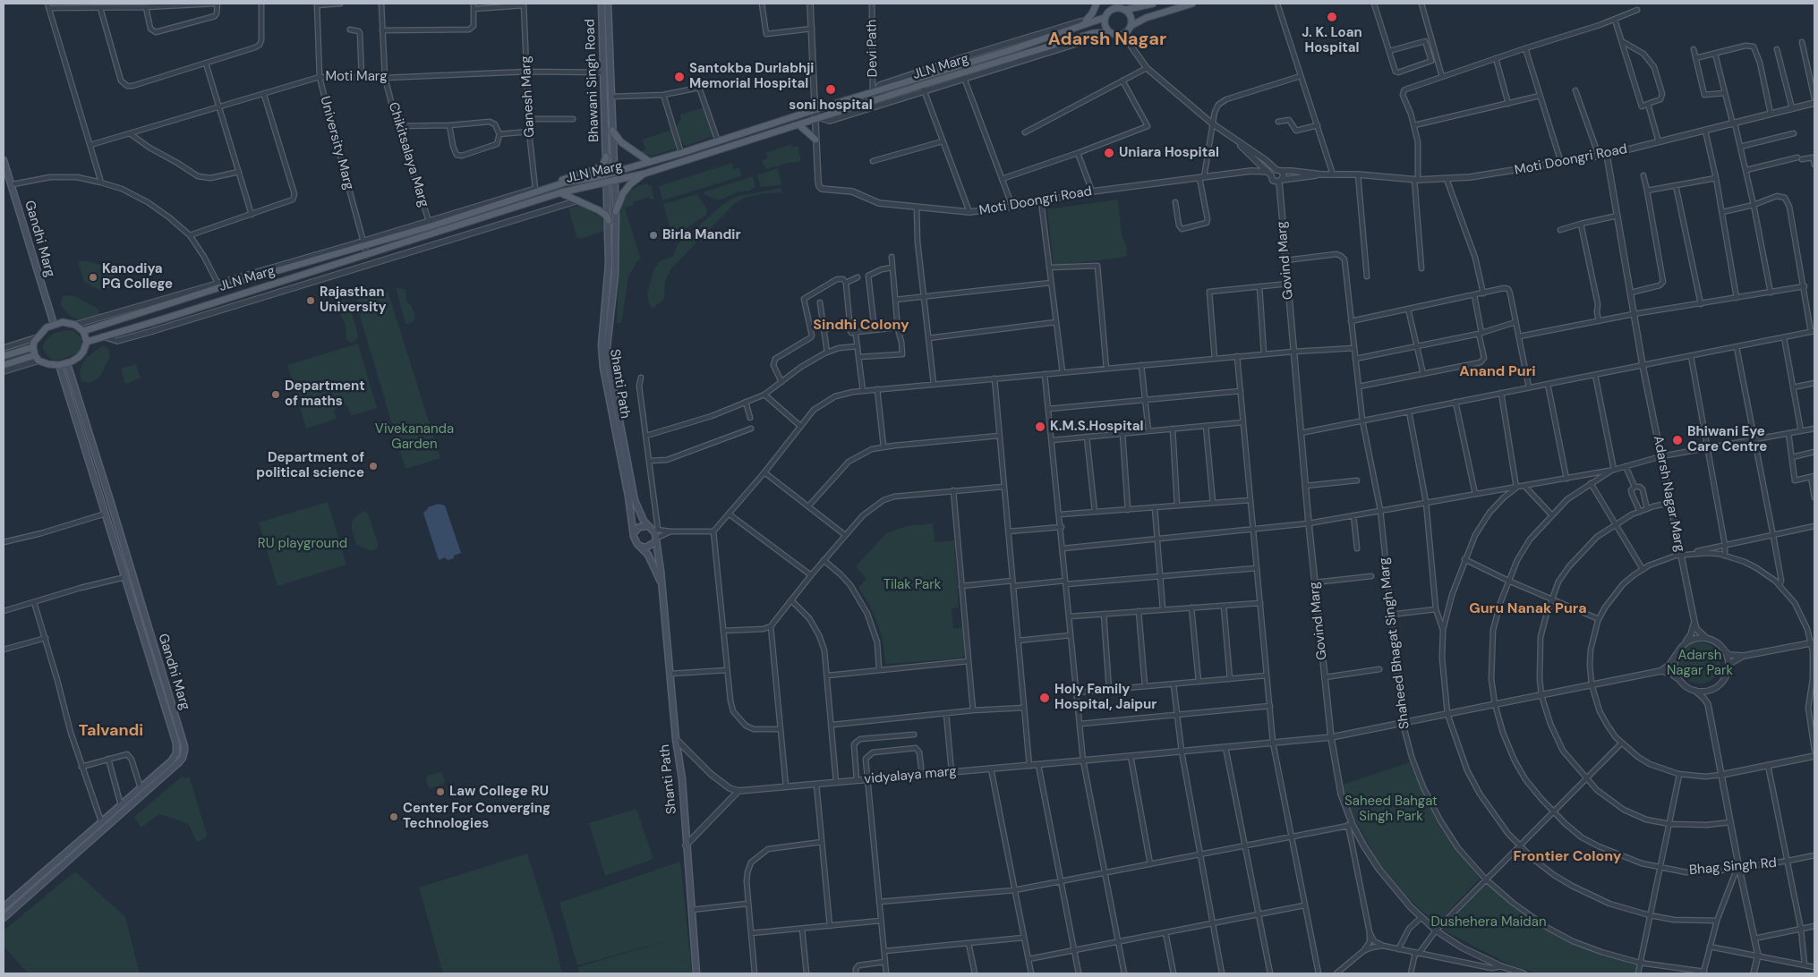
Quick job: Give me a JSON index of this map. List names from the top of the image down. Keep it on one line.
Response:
{"streets":{"main road":["JLN Marg","Bhawani Singh Road","Gandhi Marg","Shanti Path"],"street":["Devi Path","Moti Marg","Ganesh Marg","University Marg","Chikitsalaya Marg","Moti Doongri Road","Govind Marg","Adarsh Nagar Marg","Shaheed Bhagat Singh Marg","vidyalaya marg","Bhag Singh Rd"]},"crossings":[["Devi Path","JLN Marg"],["JLN Marg","Bhawani Singh Road"],["JLN Marg","Ganesh Marg"],["JLN Marg","University Marg"],["JLN Marg","Chikitsalaya Marg"],["JLN Marg","Moti Doongri Road"],["JLN Marg","Gandhi Marg"],["JLN Marg","Shanti Path"],["Moti Marg","Bhawani Singh Road"],["Moti Marg","Ganesh Marg"],["Moti Marg","University Marg"],["Moti Marg","Chikitsalaya Marg"],["Bhawani Singh Road","Shanti Path"],["Moti Doongri Road","Govind Marg"],["Moti Doongri Road","Adarsh Nagar Marg"],["Govind Marg","Shaheed Bhagat Singh Marg"],["Govind Marg","vidyalaya marg"],["Shaheed Bhagat Singh Marg","vidyalaya marg"],["vidyalaya marg","Bhag Singh Rd"]],"districts":["Adarsh Nagar","Sindhi Colony","Anand Puri","Guru Nanak Pura","Talvandi","Frontier Colony"],"parks":["Vivekananda Garden","RU playground","Tilak Park","Adarsh Nagar Park","Saheed Bahgat Singh Park","Dushehera Maidan"],"places":["J. K. Loan Hospital","Santokba Durlabhji Memorial Hospital","soni hospital","Uniara Hospital","Birla Mandir","Kanodiya PG College","Rajasthan University","Department of maths","K.M.S.Hospital","Bhiwani Eye Care Centre","Department of political science","Holy Family Hospital, Jaipur","Law College RU","Center For Converging Technologies"]}
